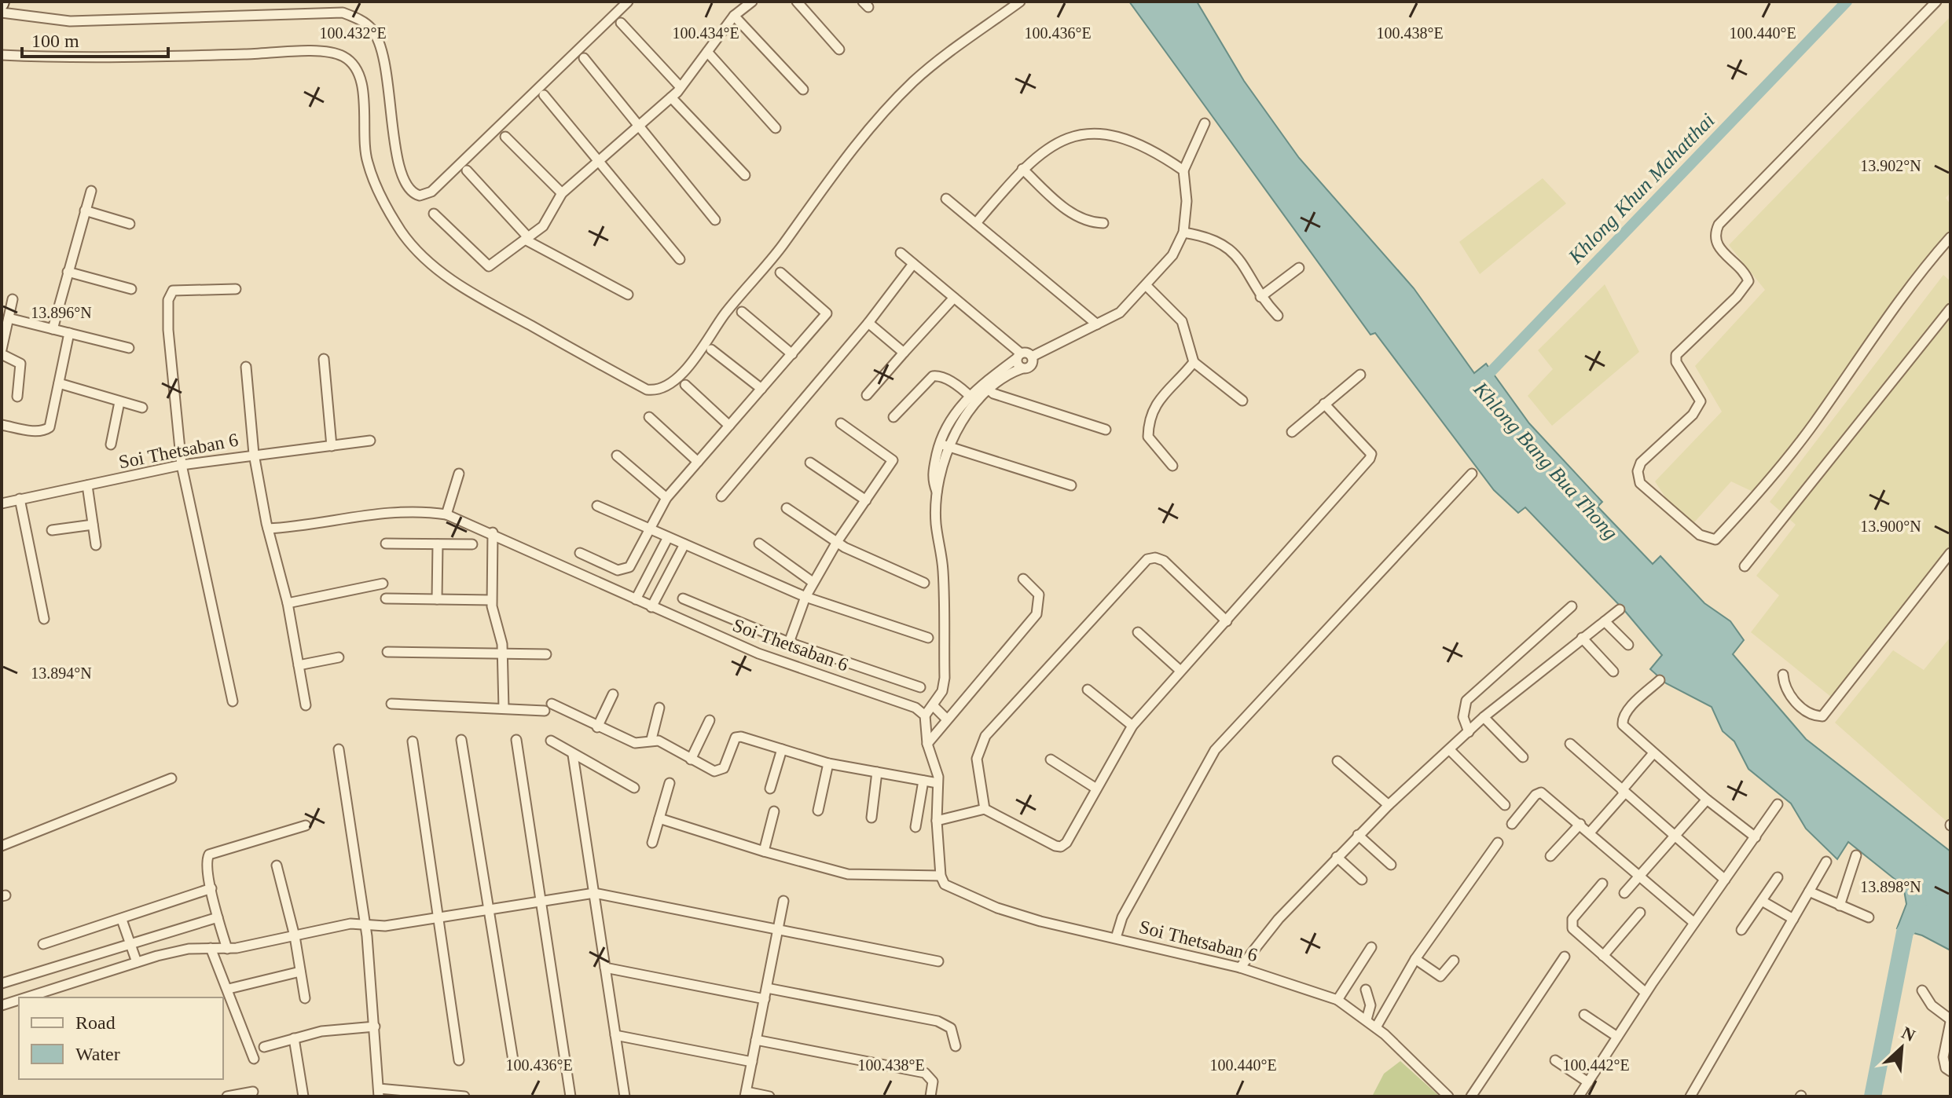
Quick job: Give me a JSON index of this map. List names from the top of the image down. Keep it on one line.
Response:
{"streets":{"street":["Soi Thetsaban 6"]},"water":["Khlong Khun Mahatthai","Khlong Bang Bua Thong"],"legend":["Road","Water"],"scale_bar":"100 m","north":"top right","coordinates":["100.432°E","100.434°E","100.436°E","100.438°E","100.440°E","13.902°N","13.896°N","13.900°N","13.894°N","13.898°N","100.442°E"]}
